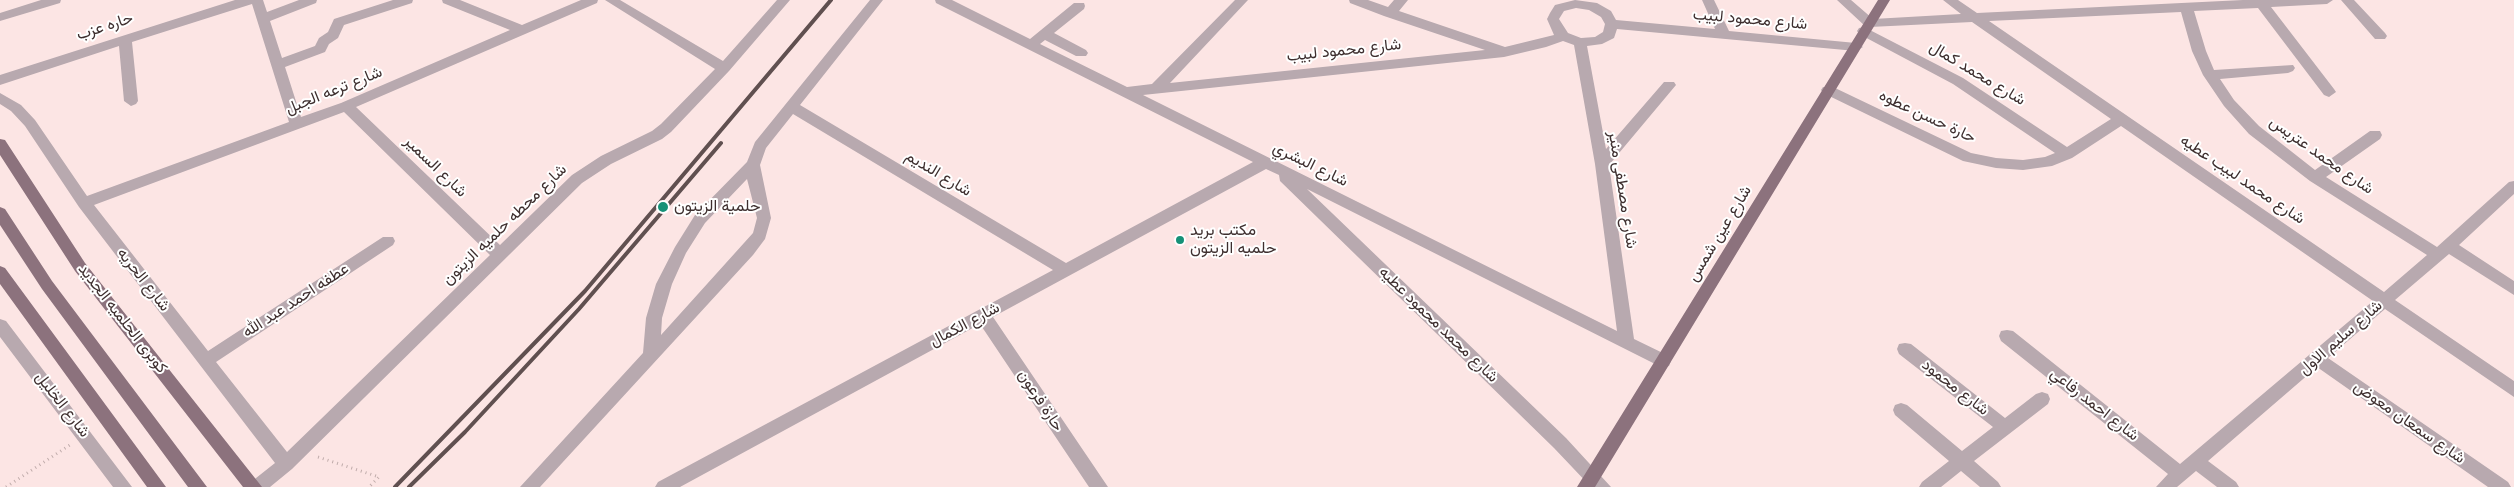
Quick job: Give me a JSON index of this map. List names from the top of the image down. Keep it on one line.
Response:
{"streets":{"main road":["شارع عين شمس","كوبرى الحلميه الجديد"],"street":["شارع محمود لبيب","حاره عزب","شارع محمد كمال","شارع ترعه الجبل","حارة حسن عطوه","شارع محمد عتريس","شارع البشري","شارع السمير","شارع النديم","شارع محمد لبيب عطيه","شارع مصطفى منير","شارع محطه حلميه الزيتون","شارع الحريه","عطفه احمد عبد الله","شارع الكمال","شارع محمد محمود عطيه","شارع سليم الاول","شارع محمود","حارة فرعون","شارع الخليل","شارع احمد رفاعي","شارع سمعان معوض"]},"crossings":[["شارع محمود لبيب","شارع البشري"],["شارع محمود لبيب","شارع مصطفى منير"],["شارع محمود لبيب","شارع عين شمس"],["شارع محمد كمال","حارة حسن عطوه"],["شارع محمد كمال","شارع عين شمس"],["شارع ترعه الجبل","شارع السمير"],["شارع ترعه الجبل","شارع الحريه"],["حارة حسن عطوه","شارع محمد لبيب عطيه"],["حارة حسن عطوه","شارع عين شمس"],["شارع محمد عتريس","شارع سليم الاول"],["شارع البشري","شارع مصطفى منير"],["شارع البشري","شارع عين شمس"],["شارع البشري","شارع الكمال"],["شارع البشري","شارع محمد محمود عطيه"],["شارع السمير","شارع محطه حلميه الزيتون"],["شارع النديم","شارع الكمال"],["شارع محمد لبيب عطيه","شارع سليم الاول"],["شارع محطه حلميه الزيتون","شارع الحريه"],["شارع محطه حلميه الزيتون","كوبرى الحلميه الجديد"],["شارع عين شمس","شارع محمد محمود عطيه"],["شارع الحريه","عطفه احمد عبد الله"],["شارع الكمال","شارع محمد محمود عطيه"],["شارع الكمال","حارة فرعون"],["شارع سليم الاول","شارع احمد رفاعي"],["شارع سليم الاول","شارع سمعان معوض"]],"places":["حلمية الزيتون","مكتب بريد حلميه الزيتون"]}
